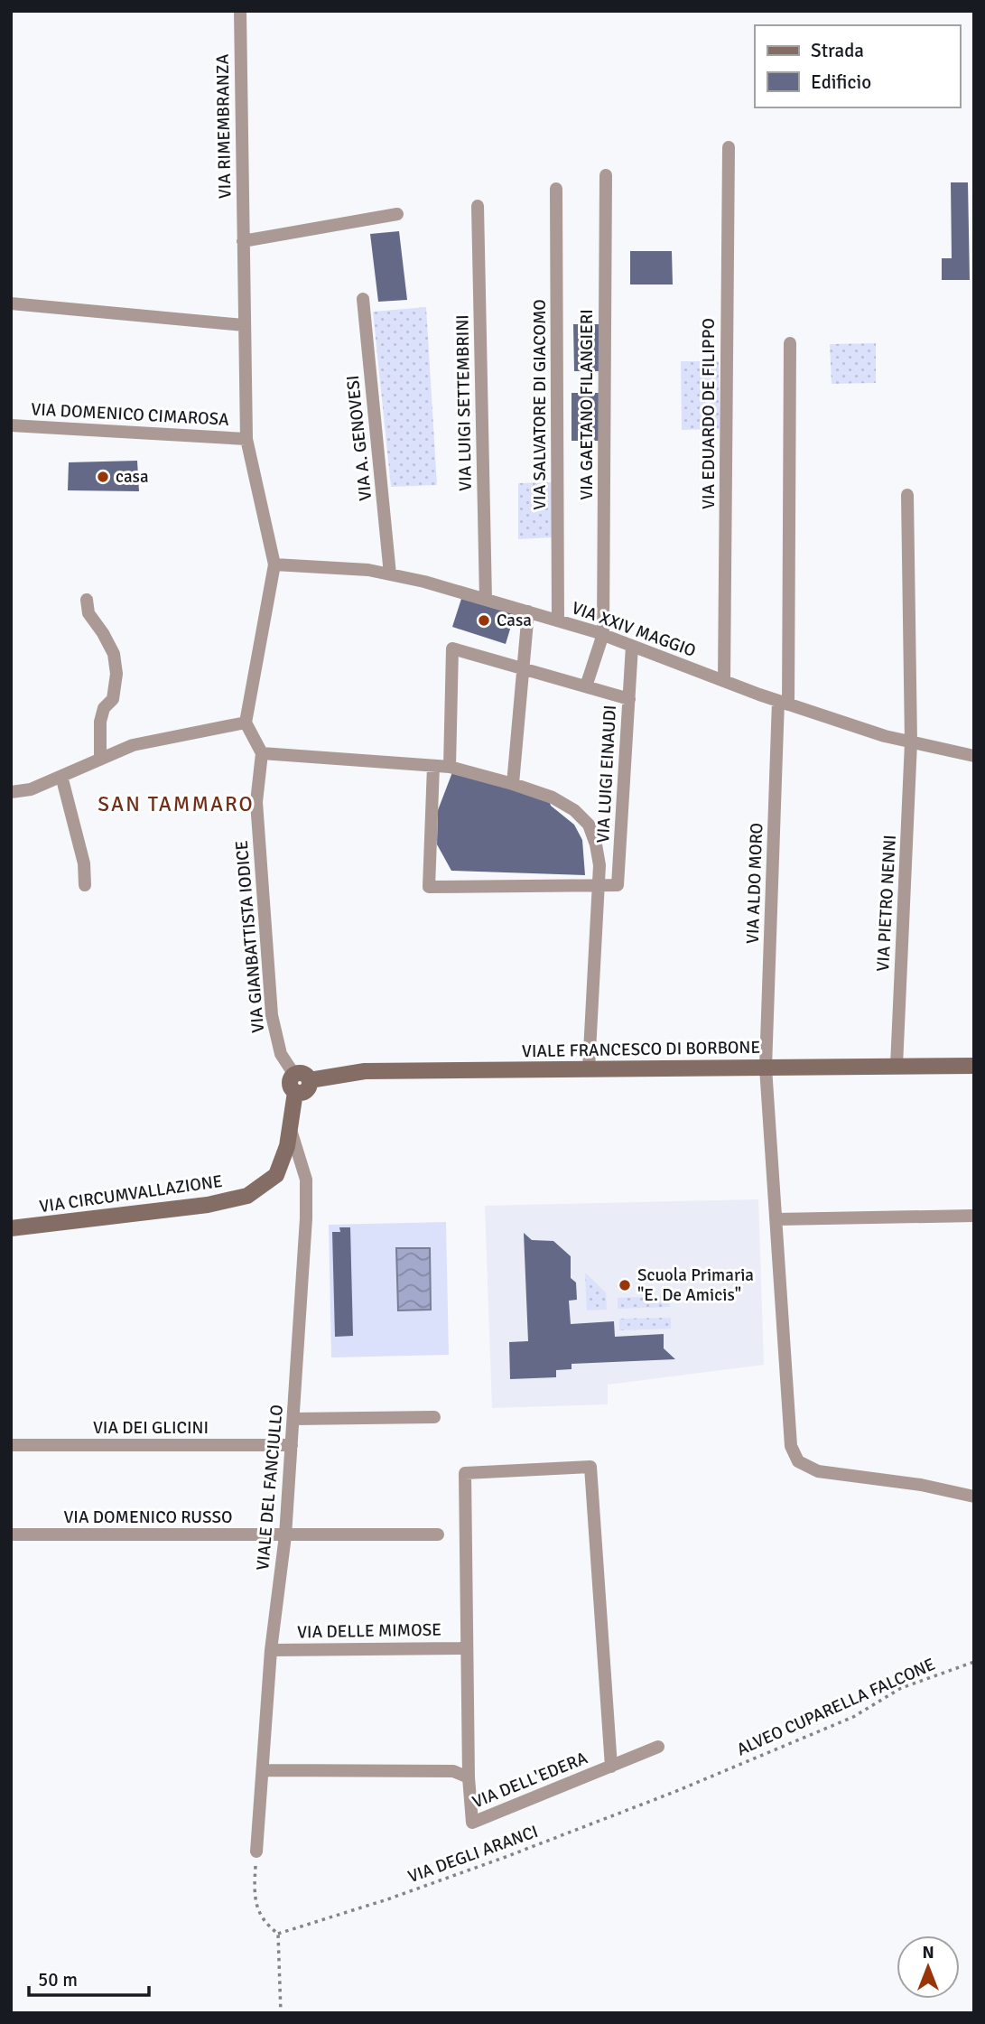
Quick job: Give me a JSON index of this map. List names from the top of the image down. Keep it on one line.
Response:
{"streets":{"street":["VIA RIMEMBRANZA","VIA LUIGI SETTEMBRINI","VIA SALVATORE DI GIACOMO","VIA GAETANO FILANGIERI","VIA EDUARDO DE FILIPPO","VIA DOMENICO CIMAROSA","VIA A. GENOVESI","VIA XXIV MAGGIO","VIA LUIGI EINAUDI","VIA ALDO MORO","VIA PIETRO NENNI","VIA GIANBATTISTA IODICE","VIALE FRANCESCO DI BORBONE","VIA CIRCUMVALLAZIONE","VIA DEI GLICINI","VIALE DEL FANCIULLO","VIA DOMENICO RUSSO","VIA DELLE MIMOSE","VIA DELL'EDERA"],"path":["ALVEO CUPARELLA FALCONE","VIA DEGLI ARANCI"]},"crossings":[["VIA RIMEMBRANZA","VIA DOMENICO CIMAROSA"],["VIA RIMEMBRANZA","VIA XXIV MAGGIO"],["VIA LUIGI SETTEMBRINI","VIA XXIV MAGGIO"],["VIA SALVATORE DI GIACOMO","VIA XXIV MAGGIO"],["VIA GAETANO FILANGIERI","VIA XXIV MAGGIO"],["VIA EDUARDO DE FILIPPO","VIA XXIV MAGGIO"],["VIA A. GENOVESI","VIA XXIV MAGGIO"],["VIA XXIV MAGGIO","VIA LUIGI EINAUDI"],["VIA XXIV MAGGIO","VIA ALDO MORO"],["VIA XXIV MAGGIO","VIA PIETRO NENNI"],["VIA ALDO MORO","VIALE FRANCESCO DI BORBONE"],["VIA PIETRO NENNI","VIALE FRANCESCO DI BORBONE"],["VIA GIANBATTISTA IODICE","VIALE FRANCESCO DI BORBONE"],["VIA GIANBATTISTA IODICE","VIA CIRCUMVALLAZIONE"],["VIALE FRANCESCO DI BORBONE","VIA CIRCUMVALLAZIONE"],["VIA CIRCUMVALLAZIONE","VIALE DEL FANCIULLO"],["VIA DEI GLICINI","VIALE DEL FANCIULLO"],["VIALE DEL FANCIULLO","VIA DOMENICO RUSSO"],["VIALE DEL FANCIULLO","VIA DELLE MIMOSE"],["VIALE DEL FANCIULLO","VIA DELL'EDERA"],["ALVEO CUPARELLA FALCONE","VIA DEGLI ARANCI"]],"districts":["SAN TAMMARO"],"places":["casa","Casa","Scuola Primaria \"E. De Amicis\""],"legend":["Strada","Edificio"],"scale_bar":"50 m","north":"top"}
